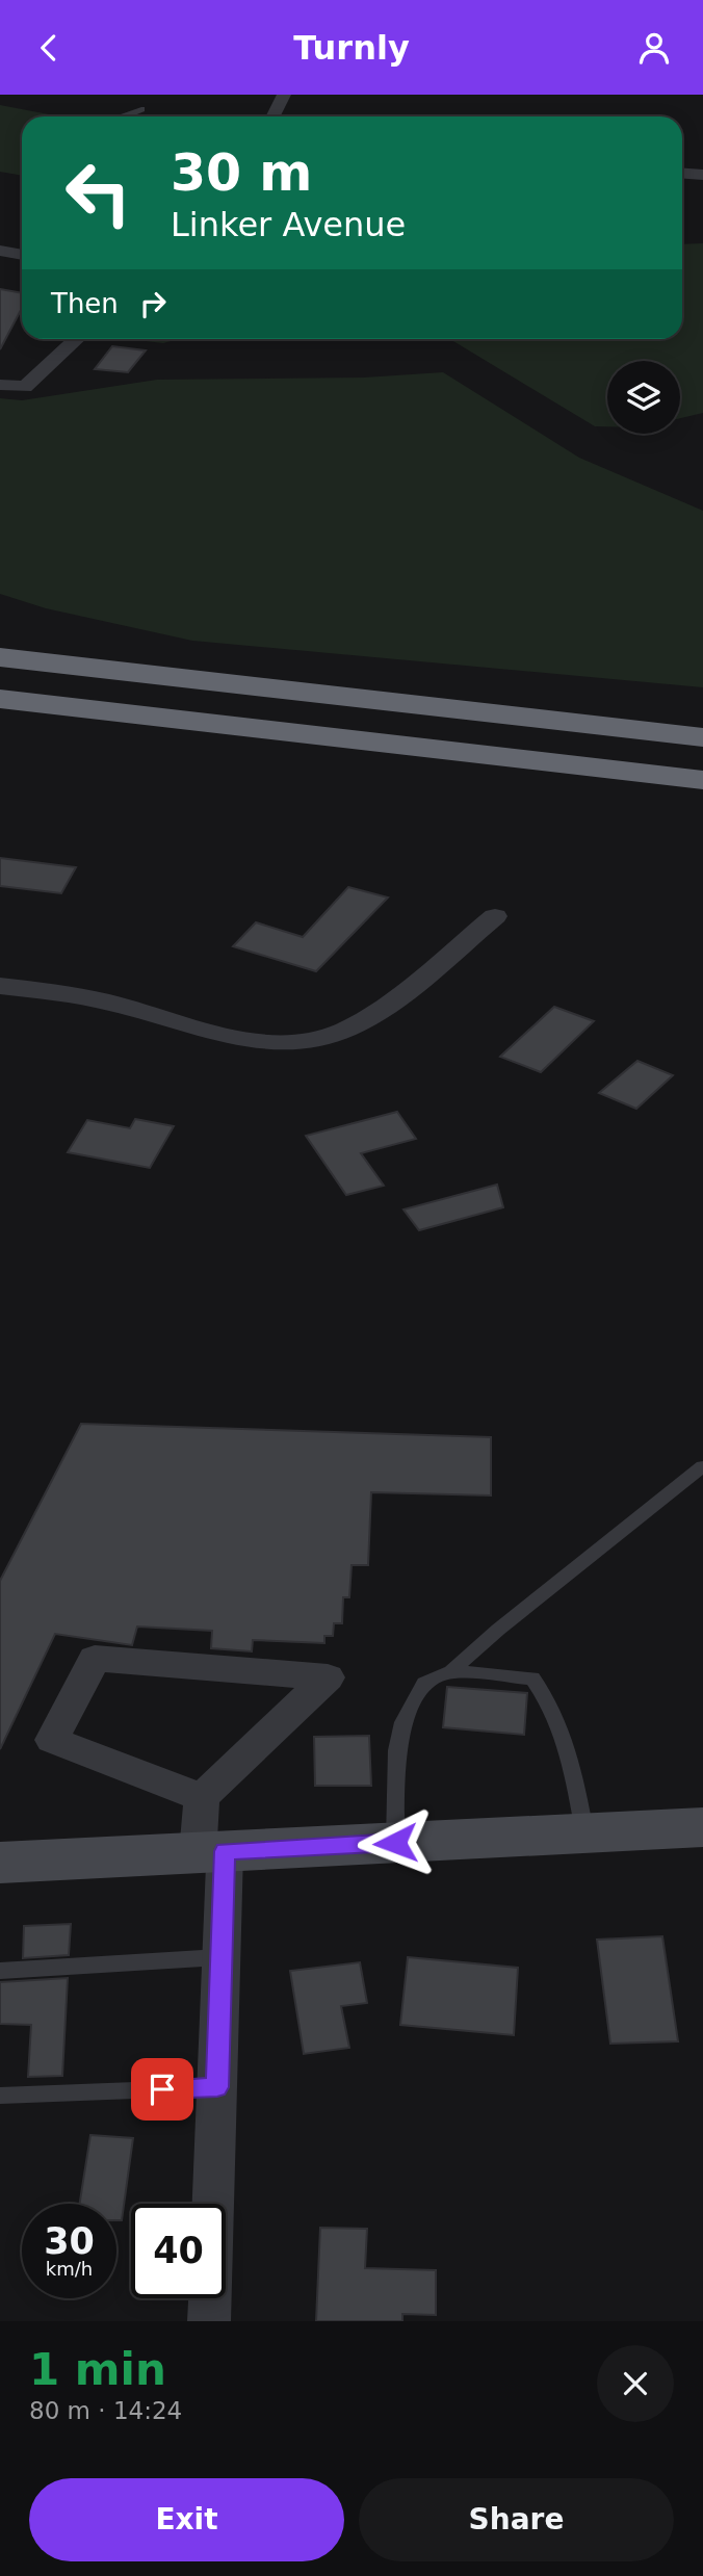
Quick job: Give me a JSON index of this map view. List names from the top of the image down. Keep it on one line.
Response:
{"page":{"header":"Turnly","turn":["30 m","Linker Avenue"],"then":"Then","speed":"30 km/h","limit":"40","heading":["1 min","80 m · 14:24"],"buttons":["Exit","Share"]}}
